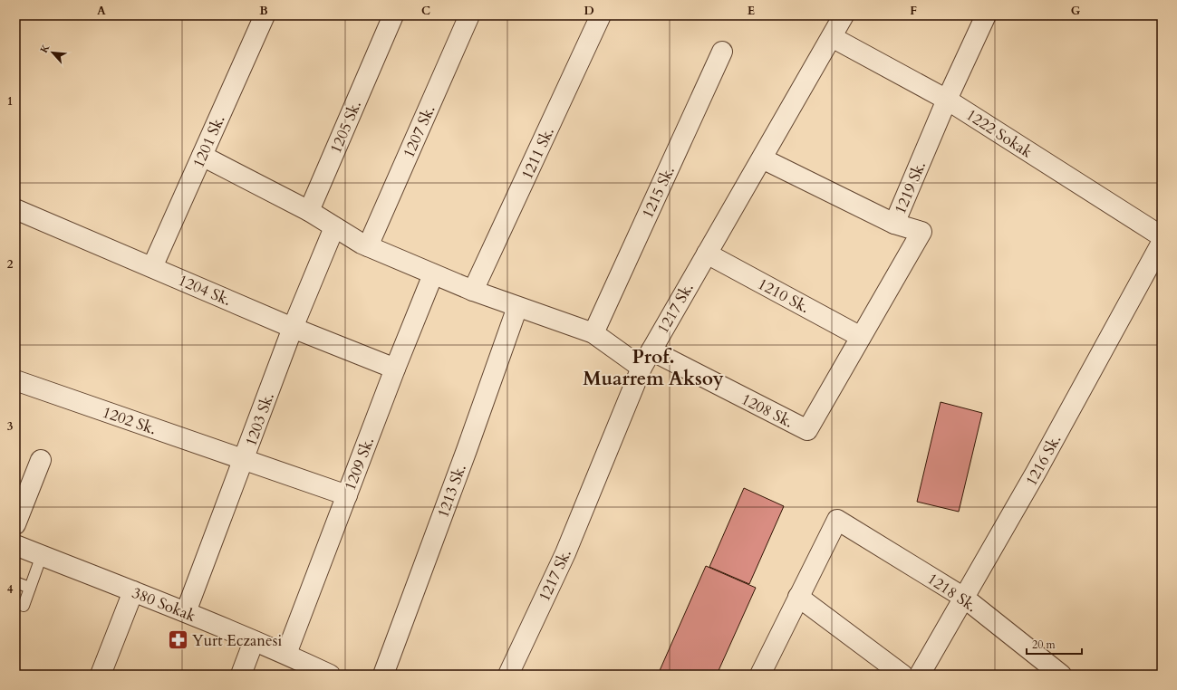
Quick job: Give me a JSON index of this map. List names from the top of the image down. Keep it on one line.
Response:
{"streets":{"street":["1205 Sk.","1207 Sk.","1222 Sokak","1201 Sk.","1211 Sk.","1219 Sk.","1215 Sk.","1204 Sk.","1210 Sk.","1217 Sk.","1208 Sk.","1203 Sk.","1202 Sk.","1216 Sk.","1209 Sk.","1213 Sk.","1218 Sk.","380 Sokak"]},"crossings":[["1222 Sokak","1219 Sk."],["1222 Sokak","1217 Sk."],["1201 Sk.","1204 Sk."],["1219 Sk.","1210 Sk."],["1219 Sk.","1208 Sk."],["1204 Sk.","1203 Sk."],["1204 Sk.","1209 Sk."],["1210 Sk.","1217 Sk."],["1217 Sk.","1208 Sk."],["1203 Sk.","1202 Sk."],["1203 Sk.","380 Sokak"],["1202 Sk.","1209 Sk."],["1216 Sk.","1218 Sk."],["1209 Sk.","380 Sokak"]],"districts":["Prof. Muarrem Aksoy"],"places":{"pharmacy":["Yurt Eczanesi"]},"scale_bar":"20 m","north":"top left","grid":{"columns":["A","B","C","D","E","F","G"],"rows":["1","2","3","4"]}}
